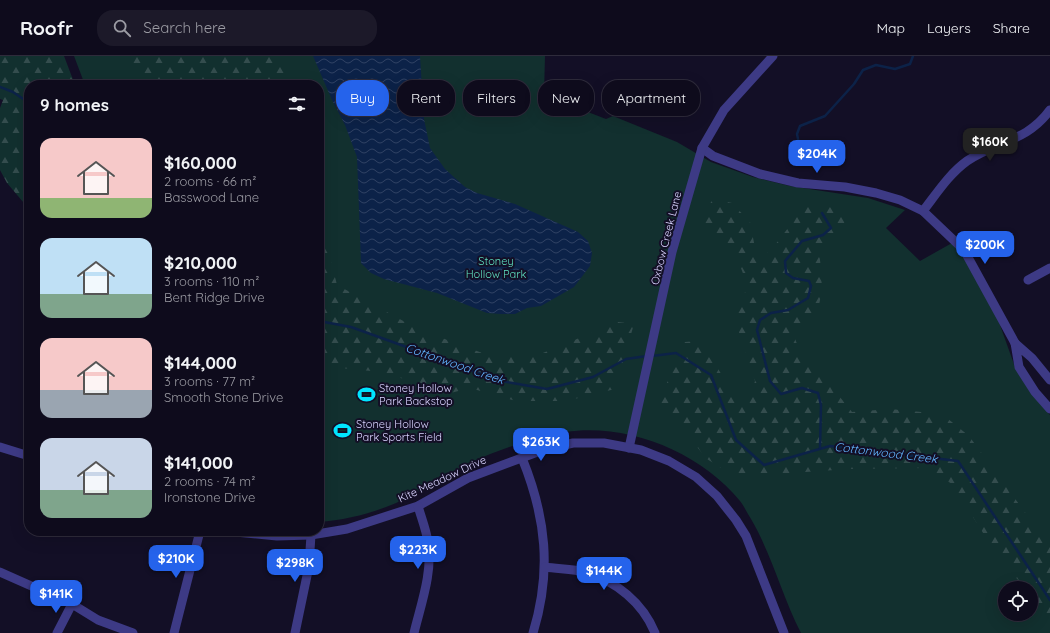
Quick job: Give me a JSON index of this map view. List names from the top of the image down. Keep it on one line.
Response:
{"streets":{"street":["Oxbow Creek Lane","Kite Meadow Drive"]},"crossings":[["Oxbow Creek Lane","Kite Meadow Drive"]],"water":["Cottonwood Creek"],"parks":["Stoney Hollow Park"],"places":{"sports":["Stoney Hollow Park Backstop","Stoney Hollow Park Sports Field"]},"page":{"header":"Roofr","search":"Search here","nav":["Map","Layers","Share"],"chip":["Buy","Rent","Filters","New","Apartment"],"heading":"9 homes","price":["$160K","$204K","$200K","$263K","$223K","$210K","$298K","$144K","$141K"],"list":[{"name":"$160,000","note":"2 rooms · 66 m² · Basswood Lane"},{"name":"$210,000","note":"3 rooms · 110 m² · Bent Ridge Drive"},{"name":"$144,000","note":"3 rooms · 77 m² · Smooth Stone Drive"},{"name":"$141,000","note":"2 rooms · 74 m² · Ironstone Drive"}]}}
